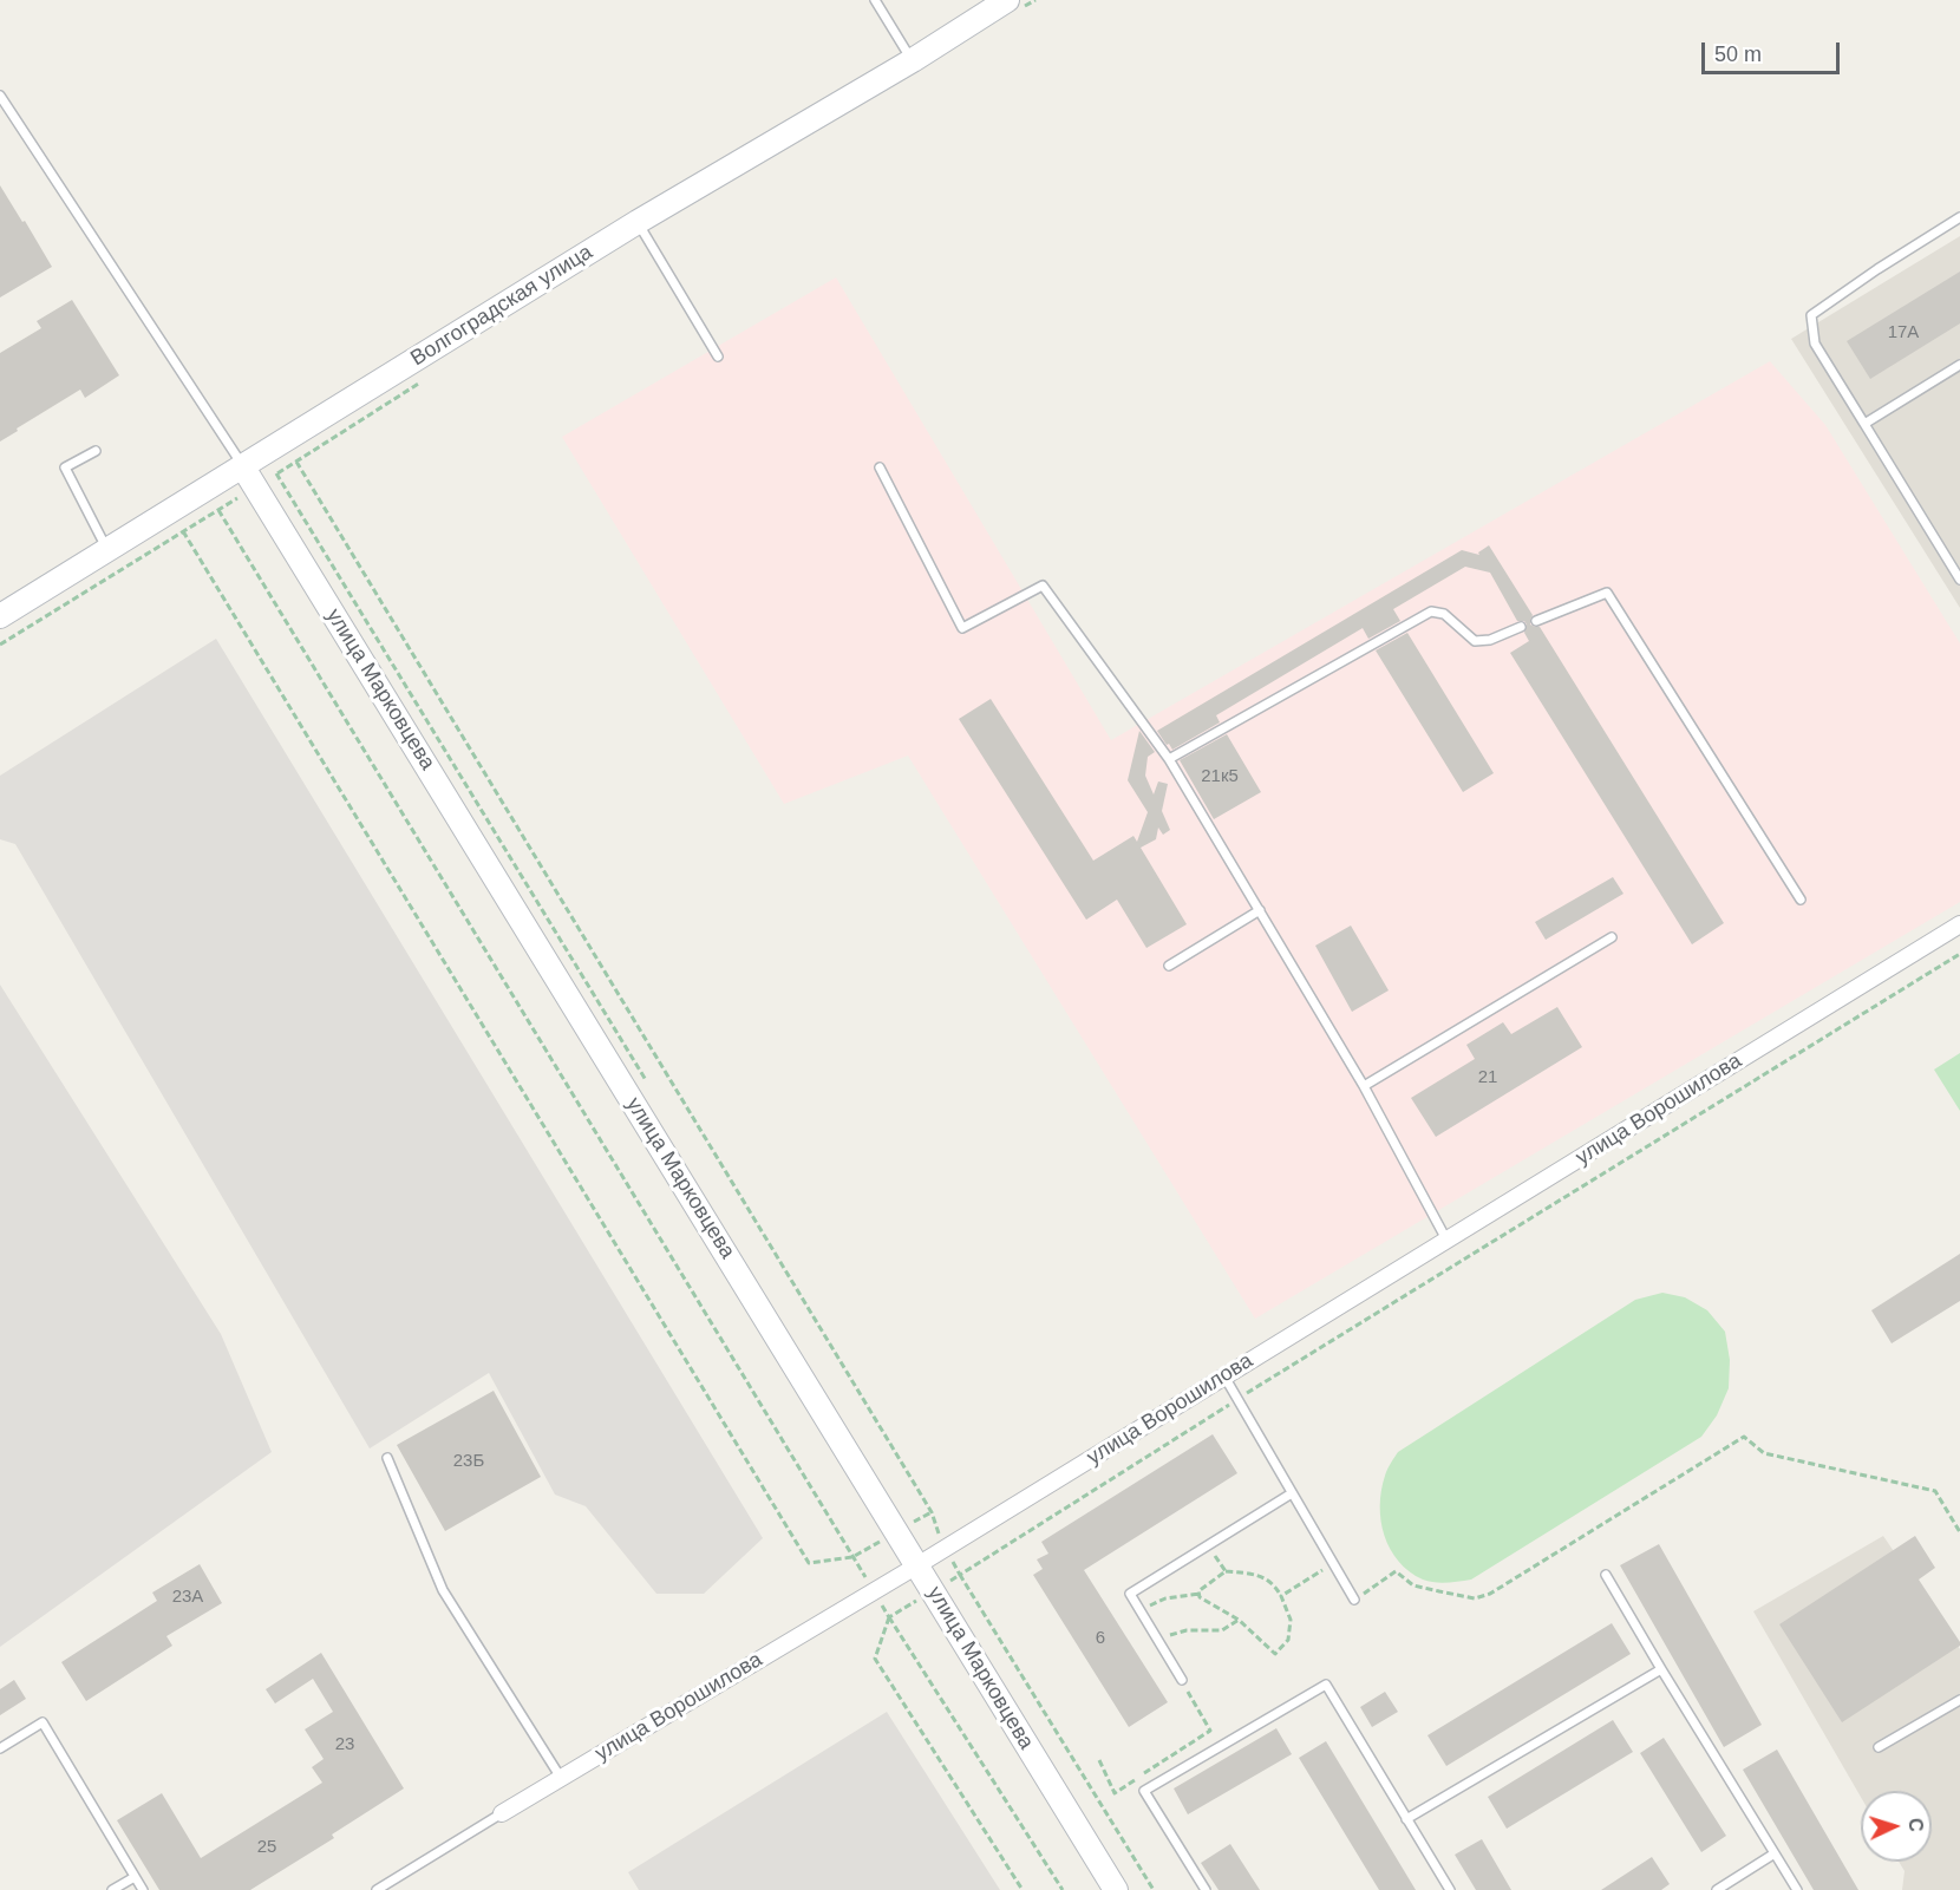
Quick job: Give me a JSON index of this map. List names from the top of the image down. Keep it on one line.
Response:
{"streets":{"main road":["Волгоградская улица","улица Марковцева"],"street":["улица Ворошилова"]},"crossings":[["Волгоградская улица","улица Марковцева"],["улица Марковцева","улица Ворошилова"]],"house_numbers":["17А","21к5","21","23Б","23А","6","23","25"],"scale_bar":"50 m","north":"right"}
